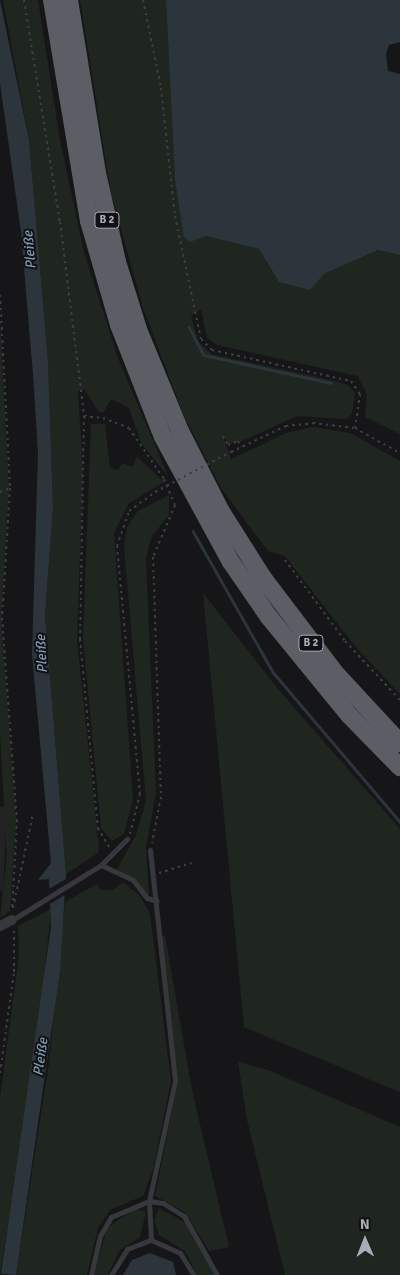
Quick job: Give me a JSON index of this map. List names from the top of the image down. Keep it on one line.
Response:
{"streets":{"highway":["B 2"]},"water":["Pleiße"],"north":"top"}
